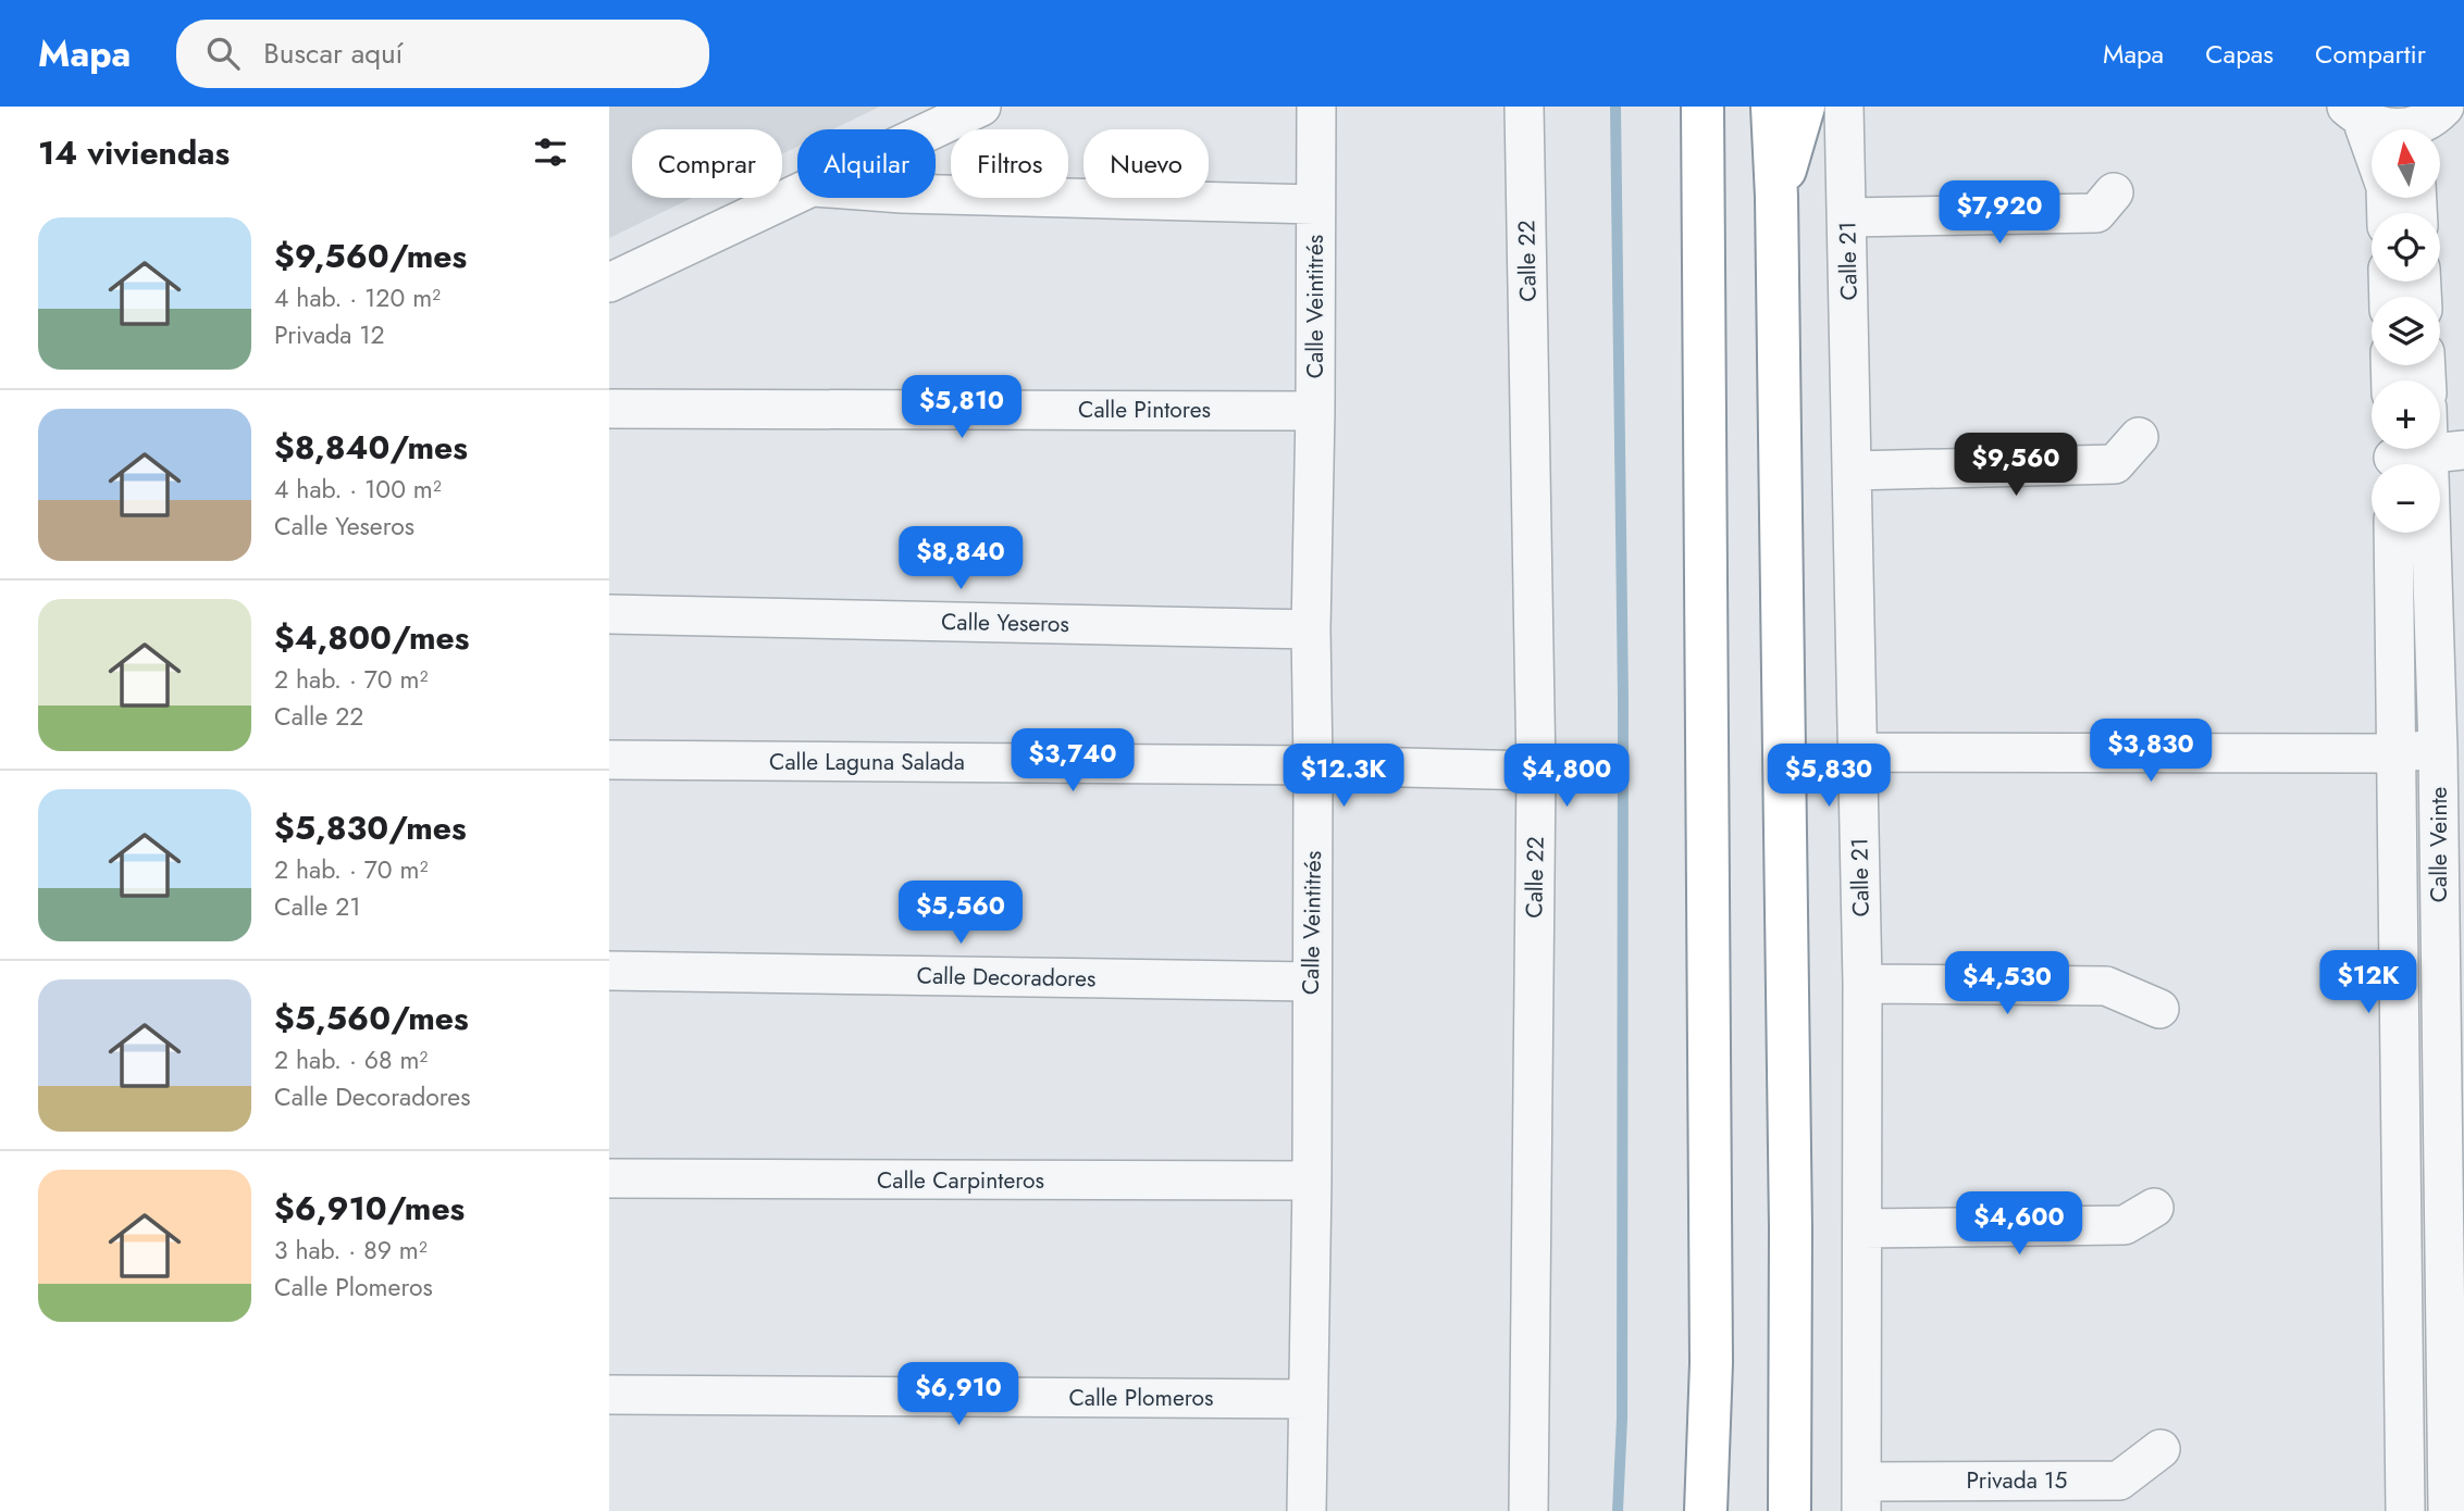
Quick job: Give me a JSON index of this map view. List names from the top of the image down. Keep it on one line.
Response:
{"streets":{"street":["Calle 22","Calle 21","Calle Veintitrés","Calle Pintores","Calle Yeseros","Calle Laguna Salada","Calle Veinte","Calle Decoradores","Calle Carpinteros","Calle Plomeros","Privada 15"]},"crossings":[["Calle 22","Calle Laguna Salada"],["Calle 21","Privada 15"],["Calle Veintitrés","Calle Pintores"],["Calle Veintitrés","Calle Yeseros"],["Calle Veintitrés","Calle Laguna Salada"],["Calle Veintitrés","Calle Decoradores"],["Calle Veintitrés","Calle Carpinteros"],["Calle Veintitrés","Calle Plomeros"]],"north":"top","page":{"header":"Mapa","search":"Buscar aquí","nav":["Mapa","Capas","Compartir"],"heading":"14 viviendas","map_buttons":["+","−"],"chip":["Comprar","Alquilar","Filtros","Nuevo"],"price":["$7,920","$5,810","$9,560","$8,840","$3,830","$3,740","$12.3K","$4,800","$5,830","$5,560","$12K","$4,530","$4,600","$6,910"],"list":[{"name":"$9,560/mes","note":"4 hab. · 120 m² · Privada 12"},{"name":"$8,840/mes","note":"4 hab. · 100 m² · Calle Yeseros"},{"name":"$4,800/mes","note":"2 hab. · 70 m² · Calle 22"},{"name":"$5,830/mes","note":"2 hab. · 70 m² · Calle 21"},{"name":"$5,560/mes","note":"2 hab. · 68 m² · Calle Decoradores"},{"name":"$6,910/mes","note":"3 hab. · 89 m² · Calle Plomeros"}]}}
